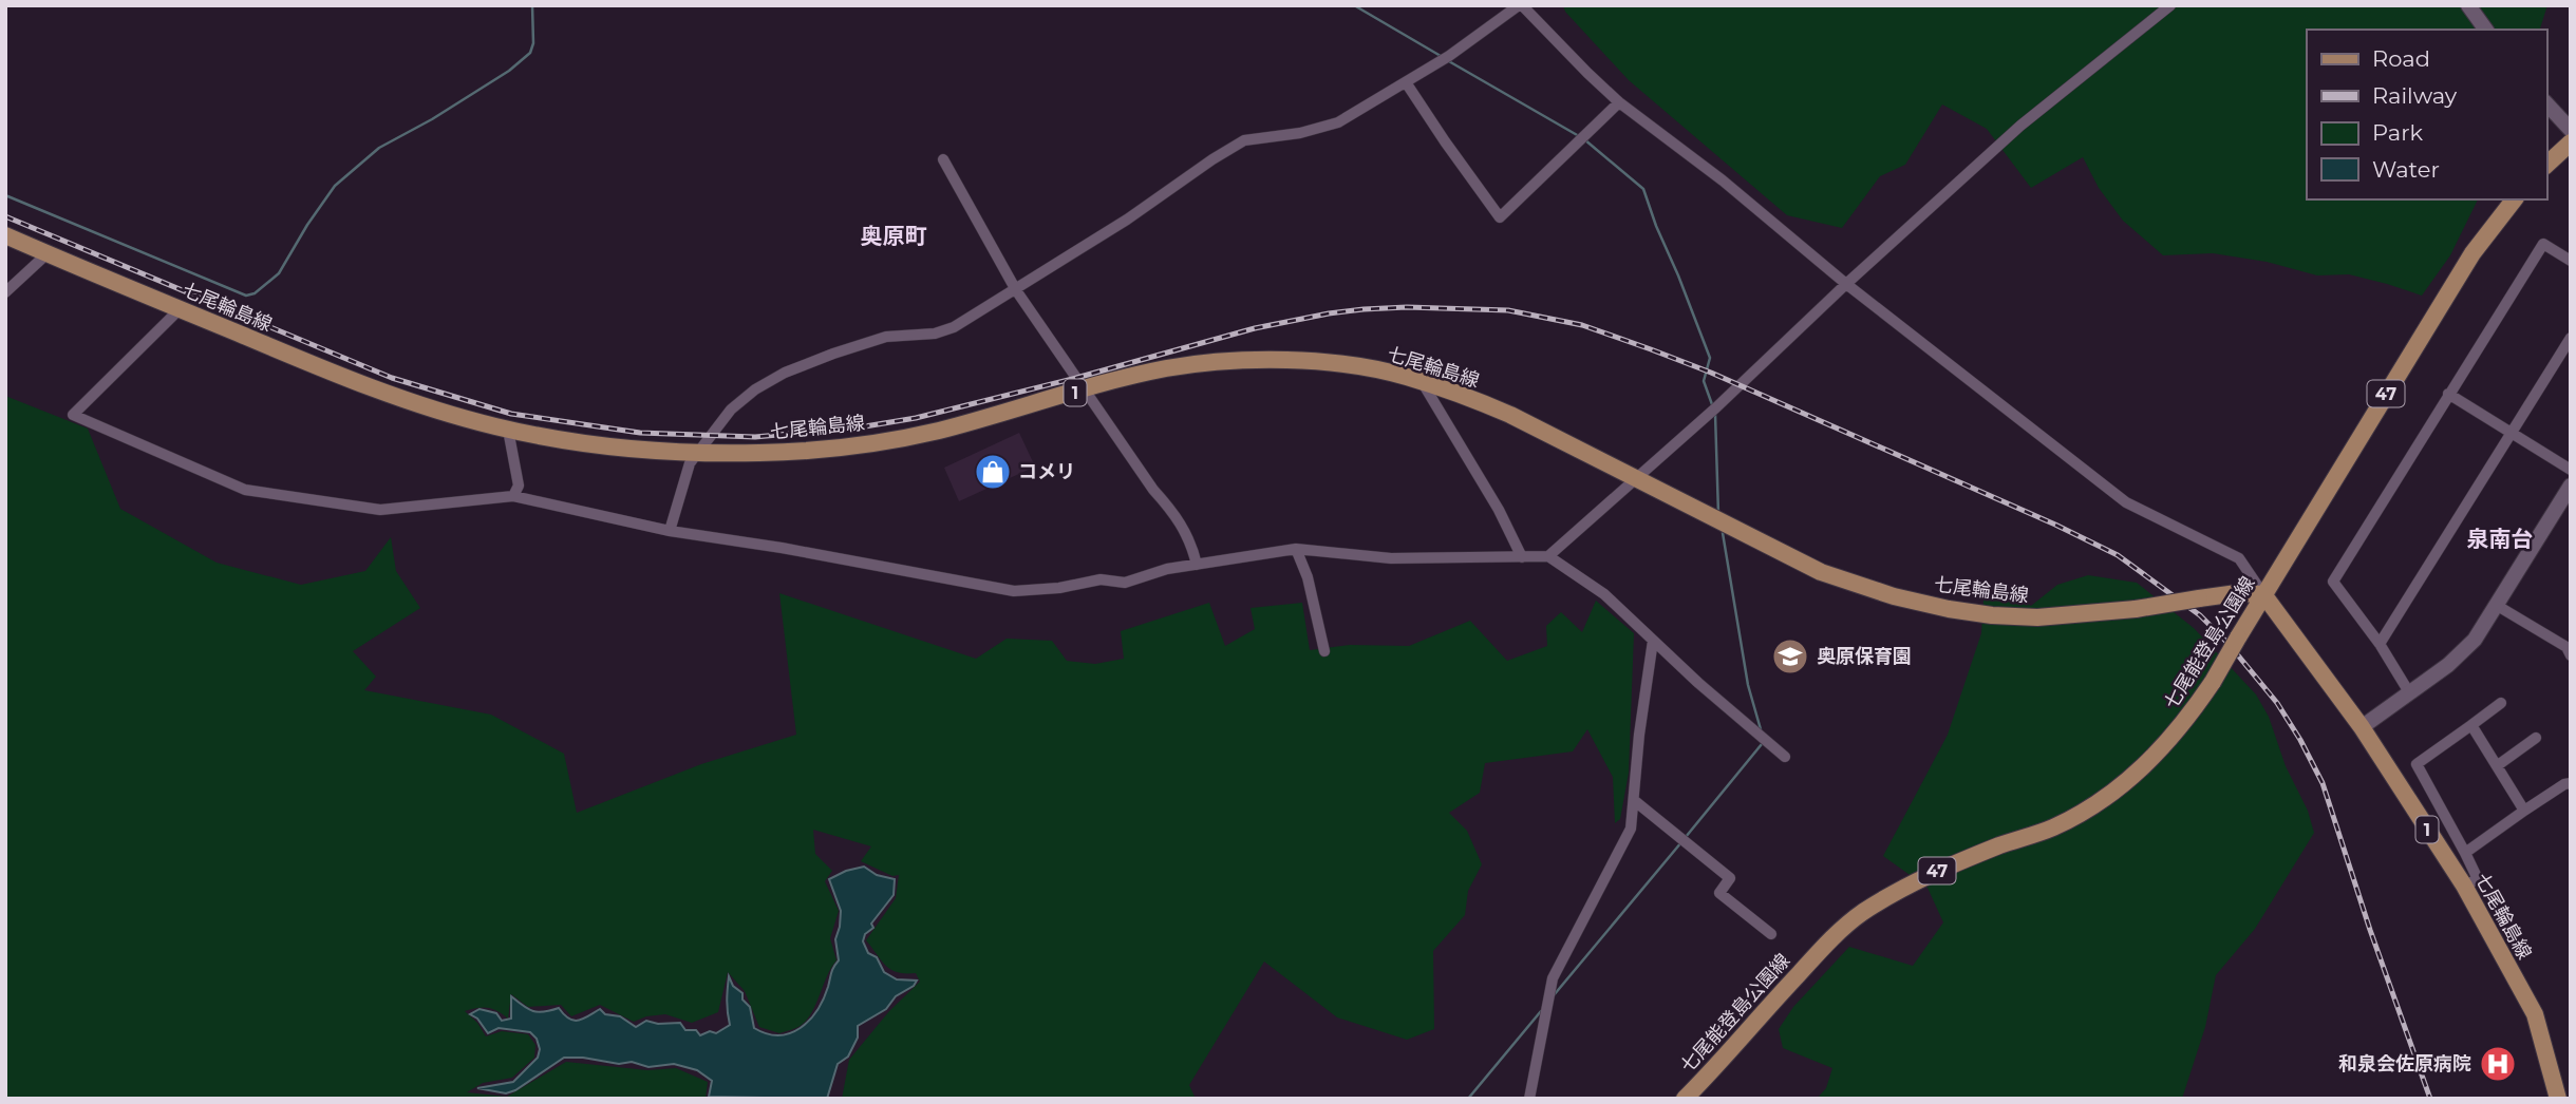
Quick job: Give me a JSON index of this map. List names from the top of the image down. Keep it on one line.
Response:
{"streets":{"main road":["七尾輪島線","1","47","七尾能登島公園線"]},"crossings":[["七尾輪島線","七尾能登島公園線"]],"districts":["奥原町","泉南台"],"places":{"shop":["コメリ"],"school or university":["奥原保育園"],"hospital":["和泉会佐原病院"]},"legend":["Road","Railway","Park","Water"]}
